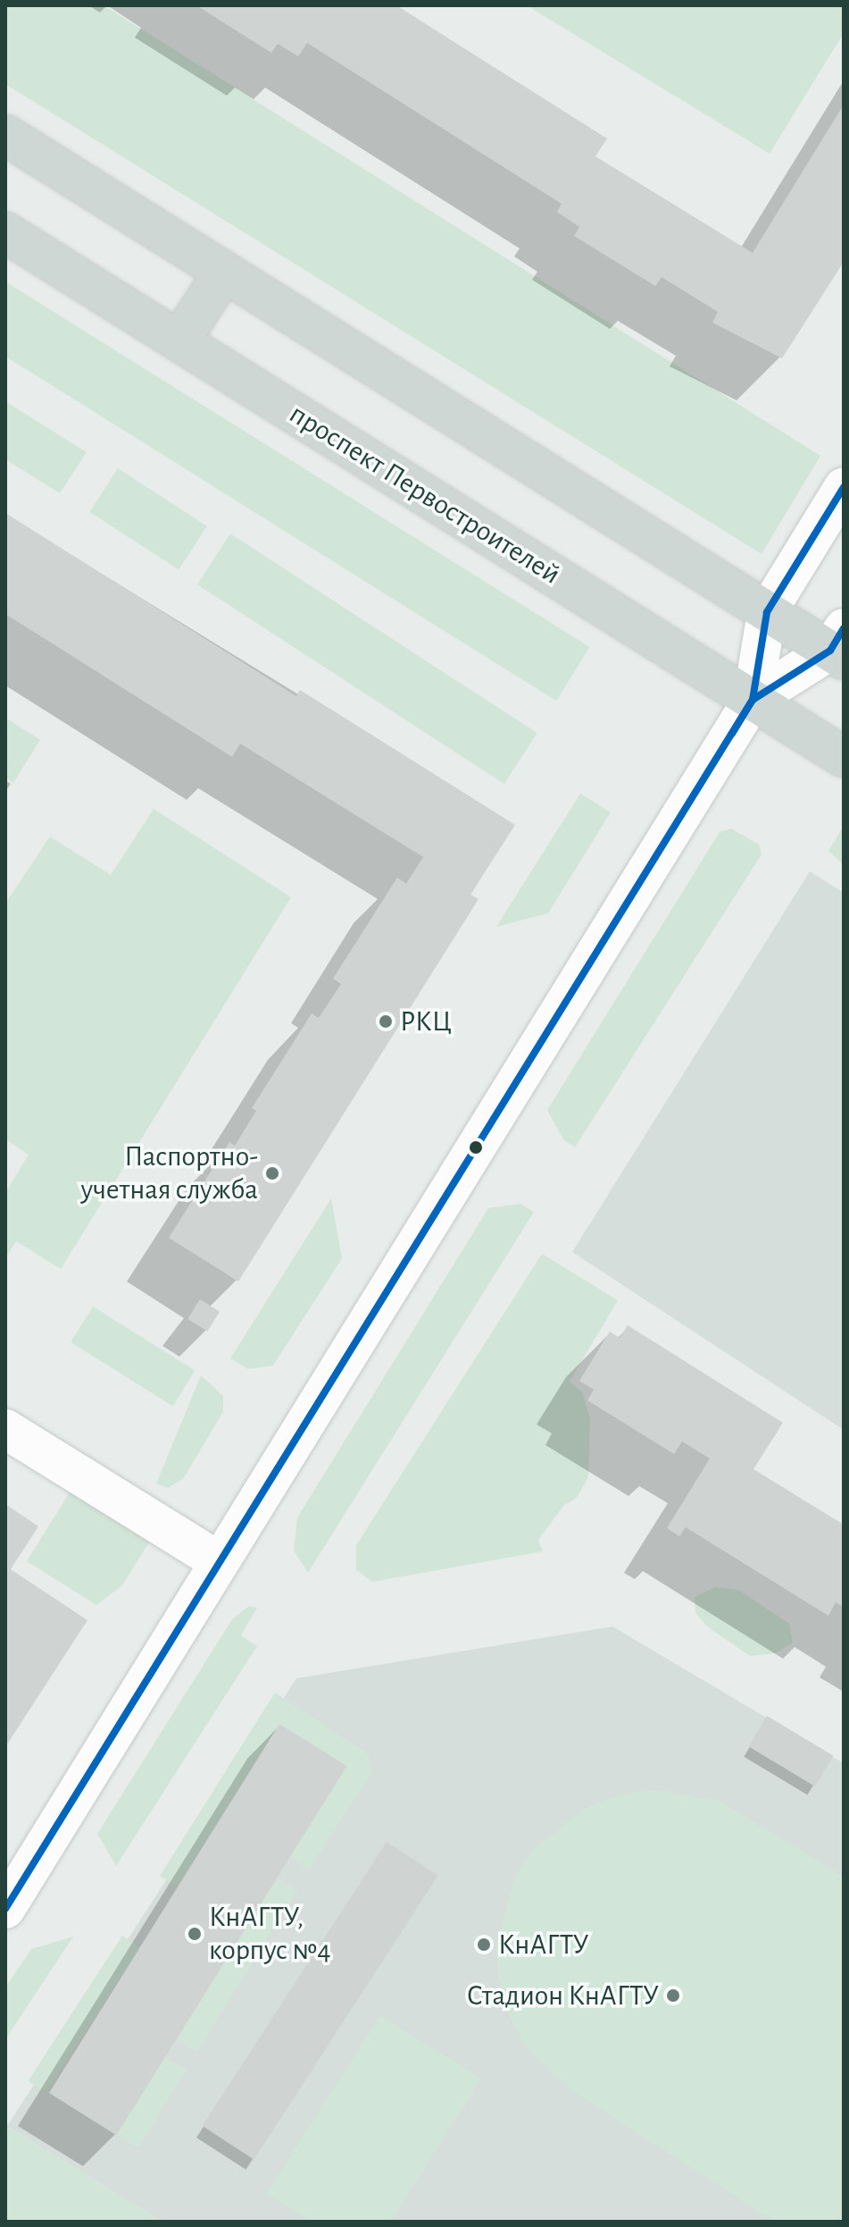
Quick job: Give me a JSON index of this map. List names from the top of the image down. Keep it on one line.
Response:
{"streets":{"main road":["проспект Первостроителей"]},"places":["РКЦ","Паспортно- учетная служба","КнАГТУ, корпус №4","КнАГТУ","Стадион КнАГТУ"]}
